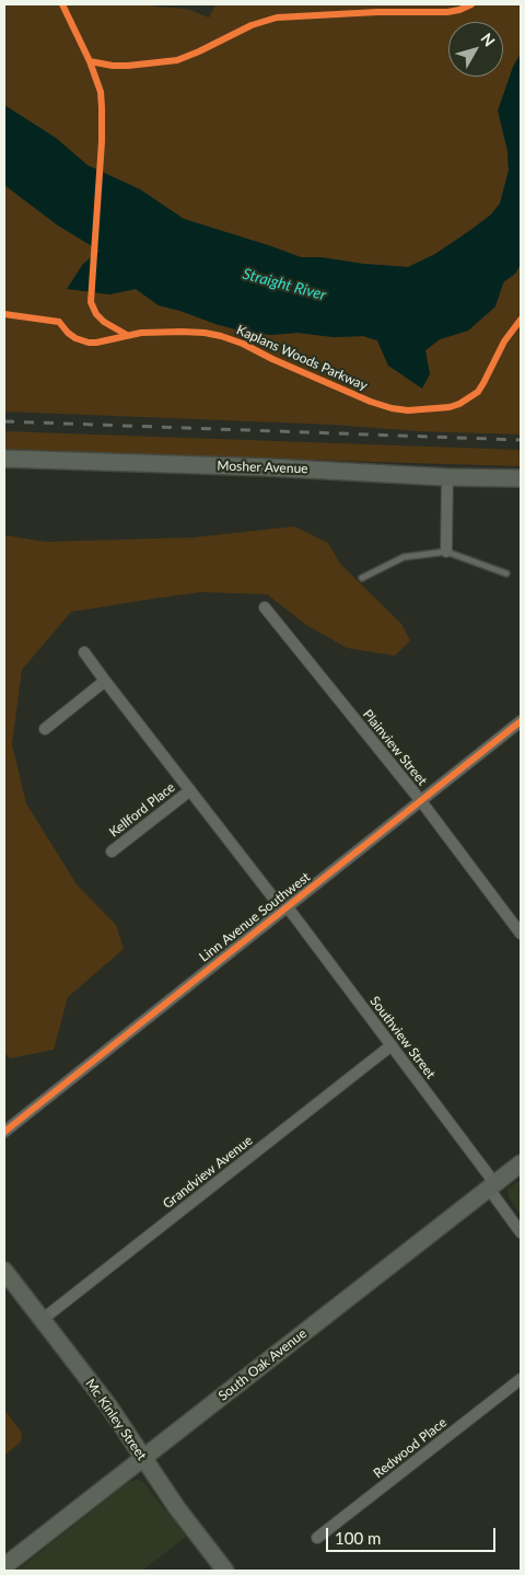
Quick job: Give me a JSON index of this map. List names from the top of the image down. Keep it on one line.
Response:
{"streets":{"street":["Mosher Avenue","Plainview Street","Kellford Place","Linn Avenue Southwest","Southview Street","Grandview Avenue","South Oak Avenue","Mc Kinley Street","Redwood Place"],"cycle path":["Kaplans Woods Parkway"]},"crossings":[["Plainview Street","Linn Avenue Southwest"],["Kellford Place","Southview Street"],["Linn Avenue Southwest","Southview Street"],["Southview Street","Grandview Avenue"],["Southview Street","South Oak Avenue"],["Grandview Avenue","Mc Kinley Street"],["South Oak Avenue","Mc Kinley Street"]],"water":["Straight River"],"scale_bar":"100 m","north":"top right"}
